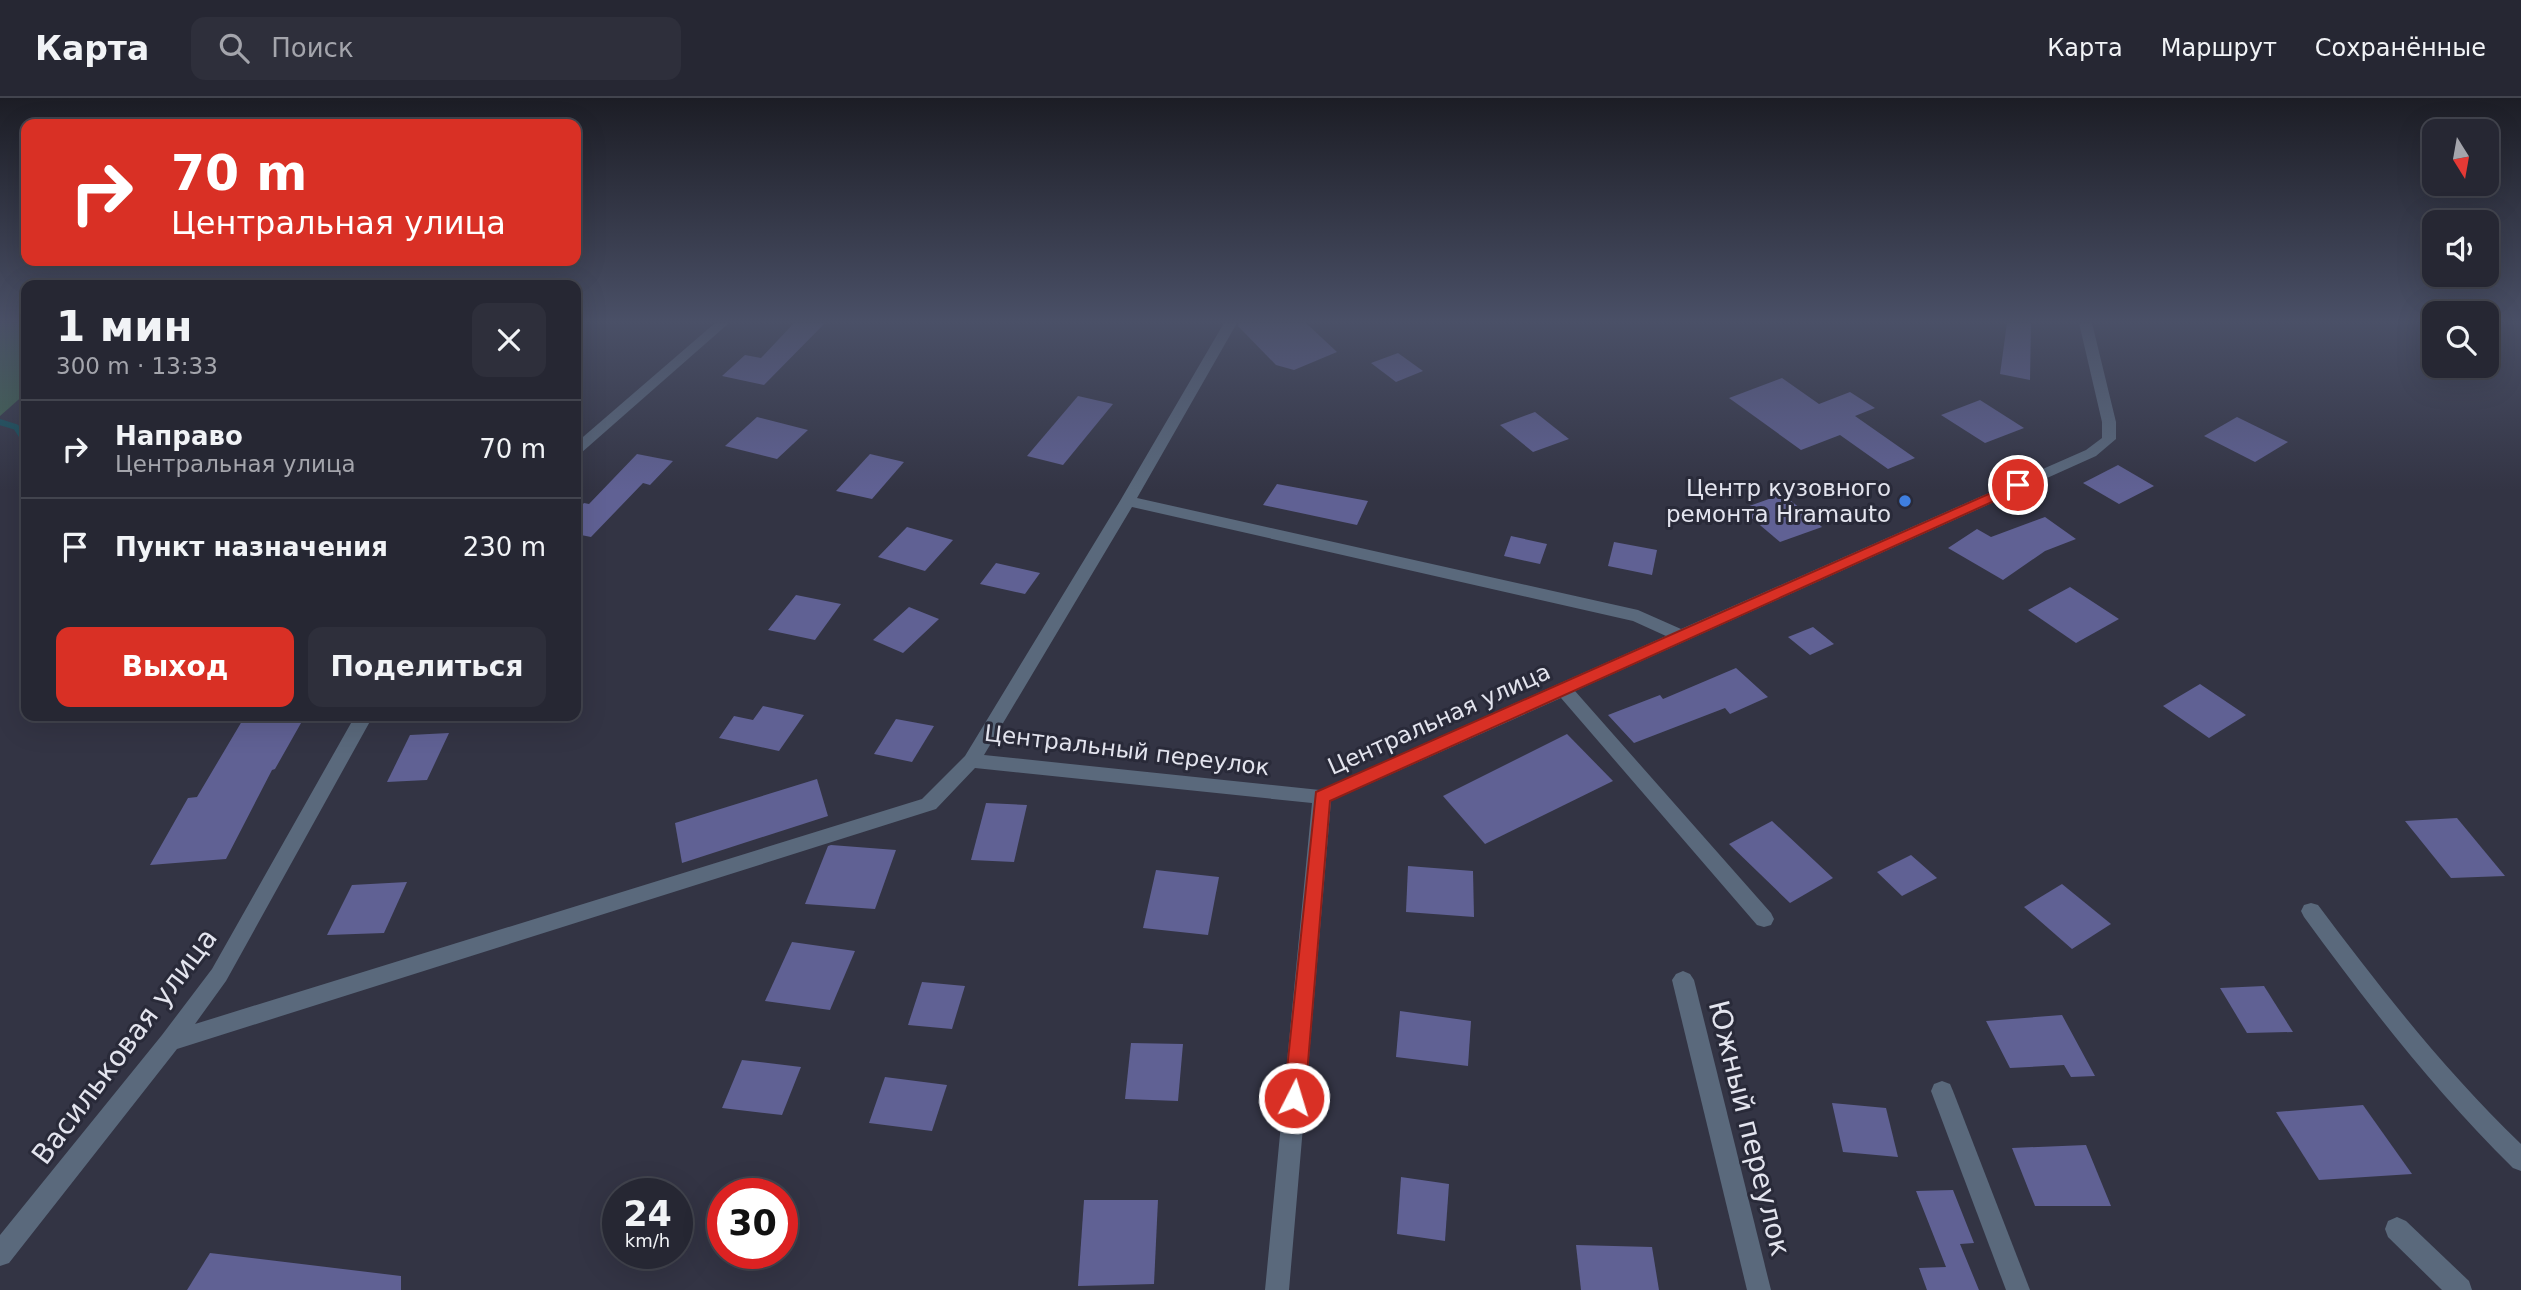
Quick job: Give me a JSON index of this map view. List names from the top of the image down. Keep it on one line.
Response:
{"streets":{"street":["Центральная улица","Центральный переулок","Васильковая улица","Южный переулок"]},"crossings":[["Центральная улица","Центральный переулок"]],"places":["Центр кузовного ремонта Hramauto"],"north":"bottom","page":{"header":"Карта","search":"Поиск","nav":["Карта","Маршрут","Сохранённые"],"turn":["70 m","Центральная улица"],"heading":["1 мин","300 m · 13:33"],"list":[{"name":"Направо","note":"Центральная улица","value":"70 m"},{"name":"Пункт назначения","value":"230 m"}],"buttons":["Выход","Поделиться"],"speed":"24 km/h","limit":"30"}}
